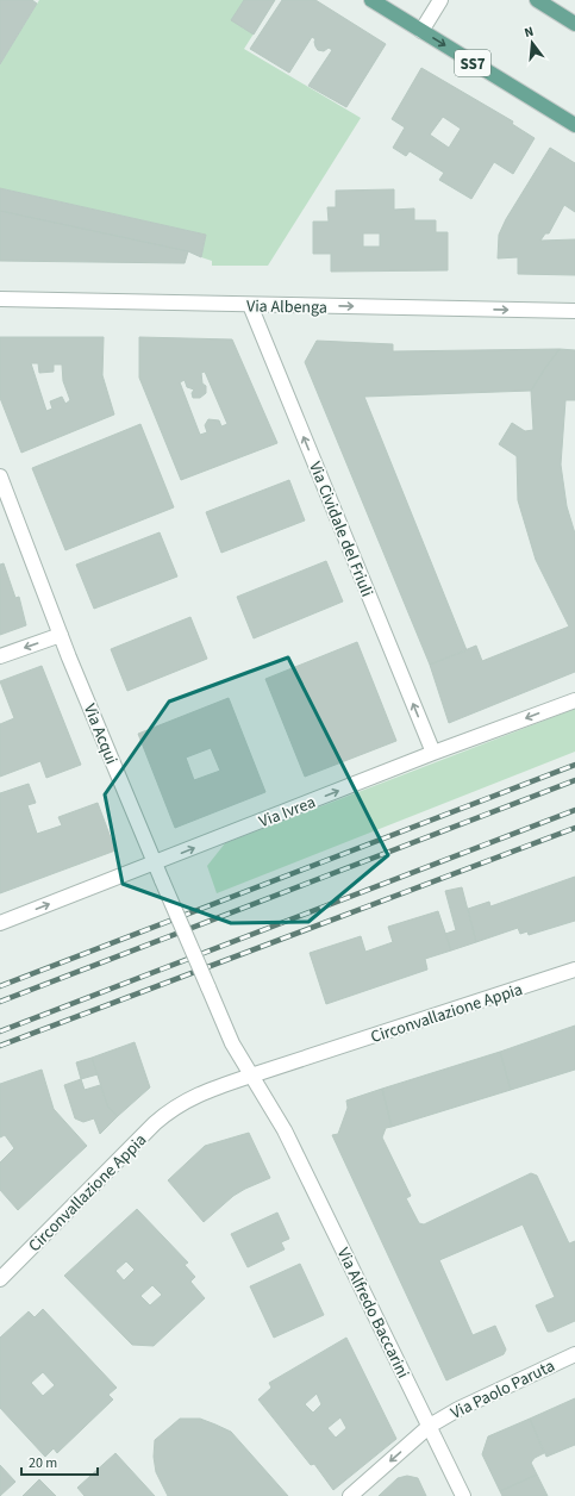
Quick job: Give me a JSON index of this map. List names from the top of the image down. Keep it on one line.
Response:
{"streets":{"main road":["SS7"],"street":["Via Albenga","Via Cividale del Friuli","Via Acqui","Via Ivrea","Circonvallazione Appia","Via Alfredo Baccarini","Via Paolo Paruta"]},"crossings":[["Via Albenga","Via Cividale del Friuli"],["Via Cividale del Friuli","Via Ivrea"],["Via Acqui","Via Ivrea"],["Via Acqui","Circonvallazione Appia"],["Via Acqui","Via Alfredo Baccarini"],["Circonvallazione Appia","Via Alfredo Baccarini"],["Via Alfredo Baccarini","Via Paolo Paruta"]],"one_way":["Via Albenga","Via Cividale del Friuli","Via Paolo Paruta"],"scale_bar":"20 m","north":"top"}
